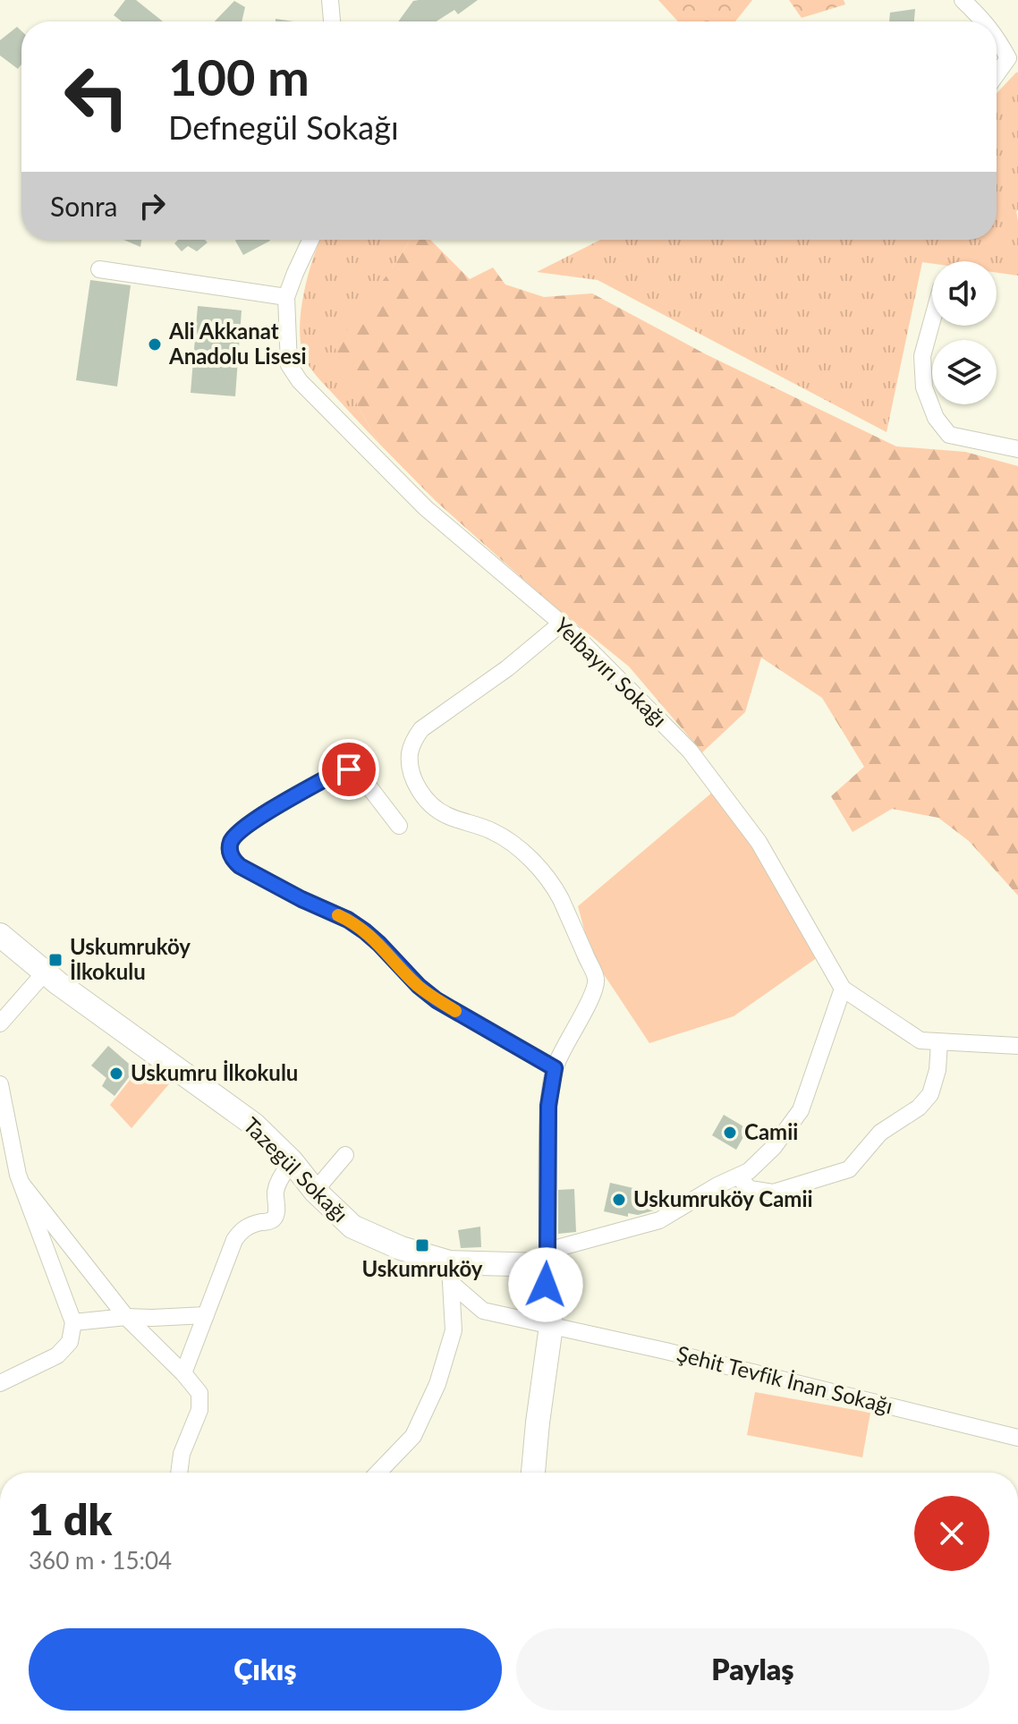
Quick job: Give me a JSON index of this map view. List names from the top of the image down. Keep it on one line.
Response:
{"streets":{"street":["Yelbayırı Sokağı","Tazegül Sokağı","Şehit Tevfik İnan Sokağı"]},"crossings":[["Yelbayırı Sokağı","Tazegül Sokağı"],["Tazegül Sokağı","Şehit Tevfik İnan Sokağı"]],"places":{"other":["Ali Akkanat Anadolu Lisesi","Uskumru İlkokulu","Camii","Uskumruköy Camii"],"transit":["Uskumruköy İlkokulu","Uskumruköy"]},"page":{"turn":["100 m","Defnegül Sokağı"],"then":"Sonra","heading":["1 dk","360 m · 15:04"],"buttons":["Çıkış","Paylaş"]}}
